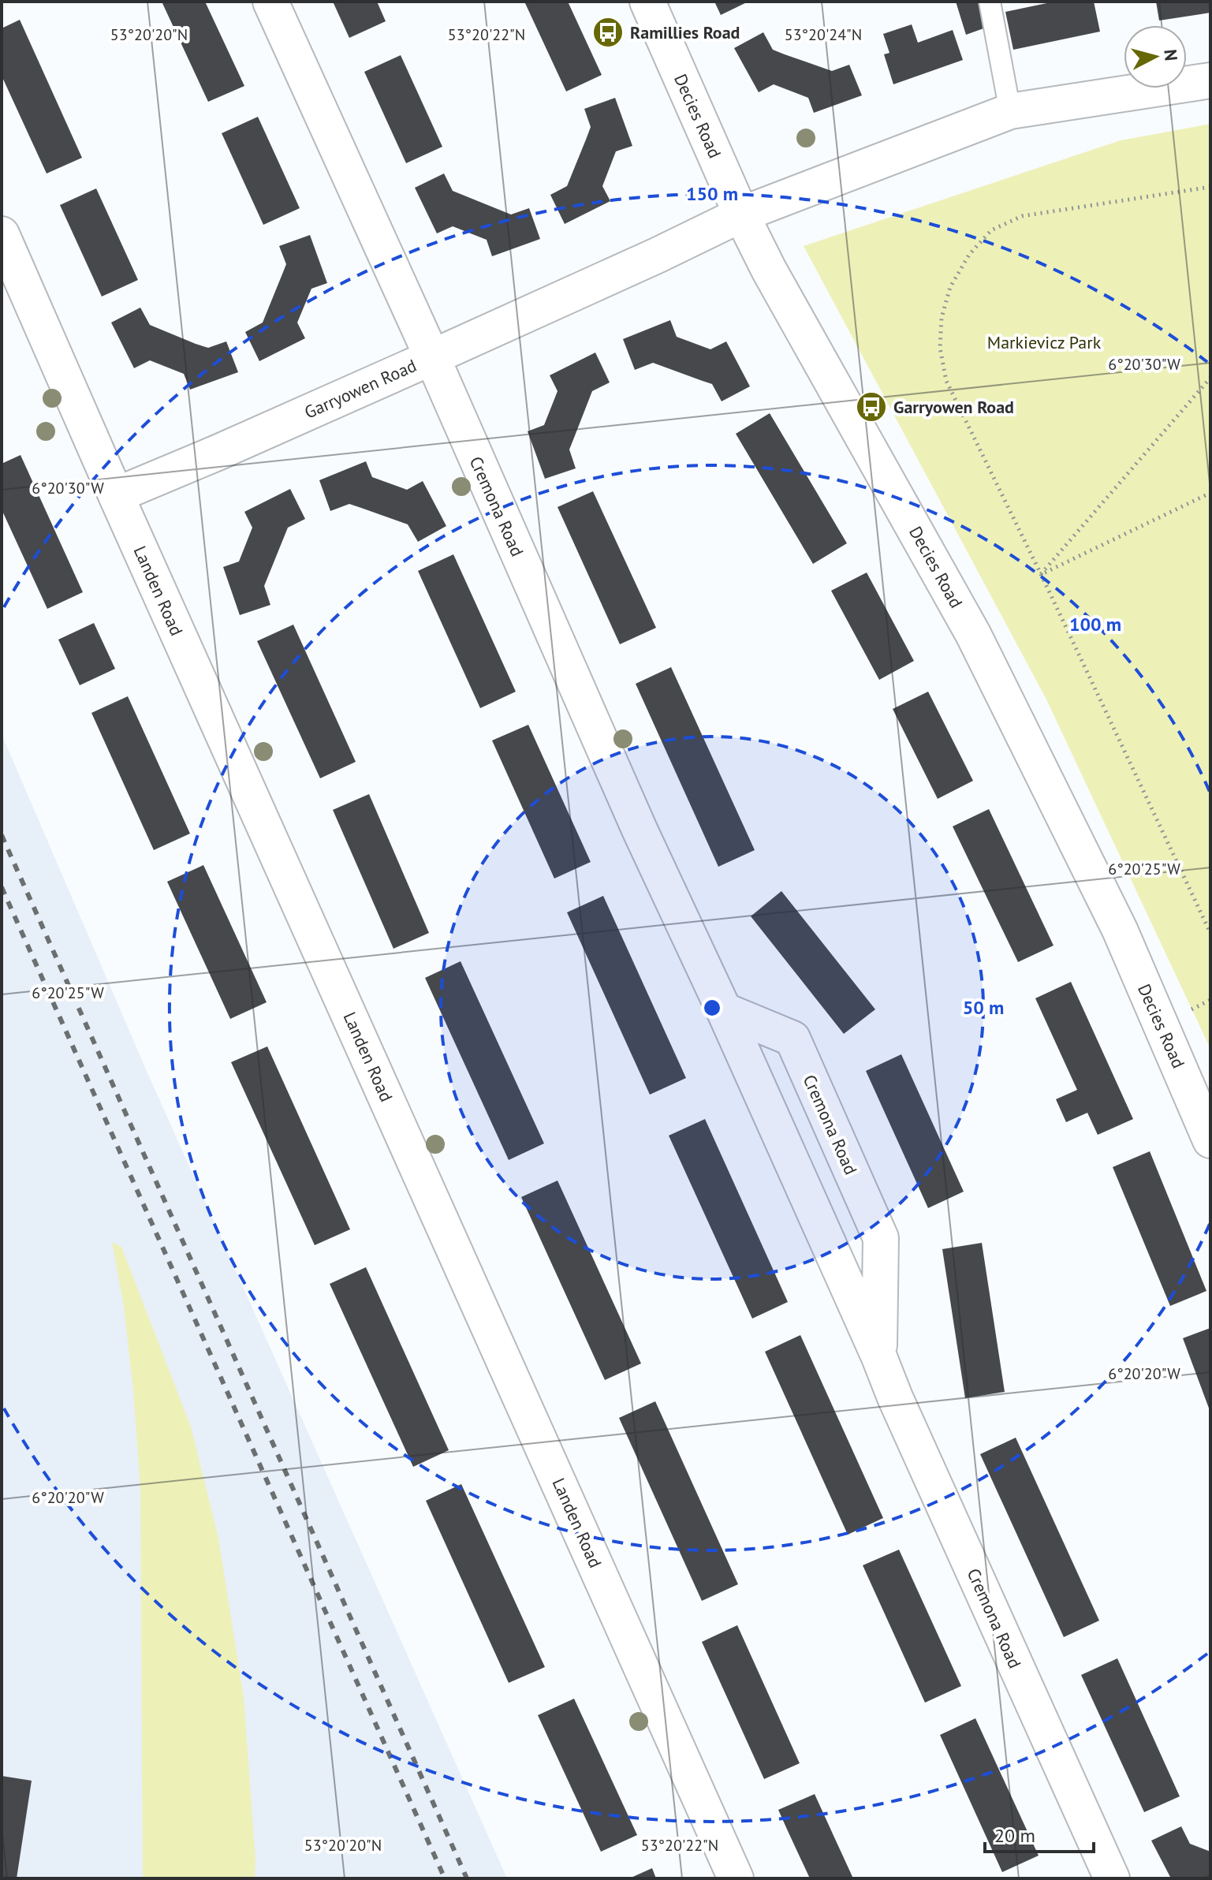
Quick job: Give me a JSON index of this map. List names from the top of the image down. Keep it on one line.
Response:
{"streets":{"street":["Decies Road","Garryowen Road","Cremona Road","Landen Road"]},"crossings":[["Decies Road","Garryowen Road"],["Garryowen Road","Cremona Road"],["Garryowen Road","Landen Road"]],"parks":["Markievicz Park"],"places":{"bus stop":["Ramillies Road","Garryowen Road"]},"scale_bar":"20 m","north":"right","coordinates":["53°20'20\"N","53°20'22\"N","53°20'24\"N","6°20'30\"W","6°20'25\"W","6°20'20\"W"],"rings":["150 m","100 m","50 m"]}
